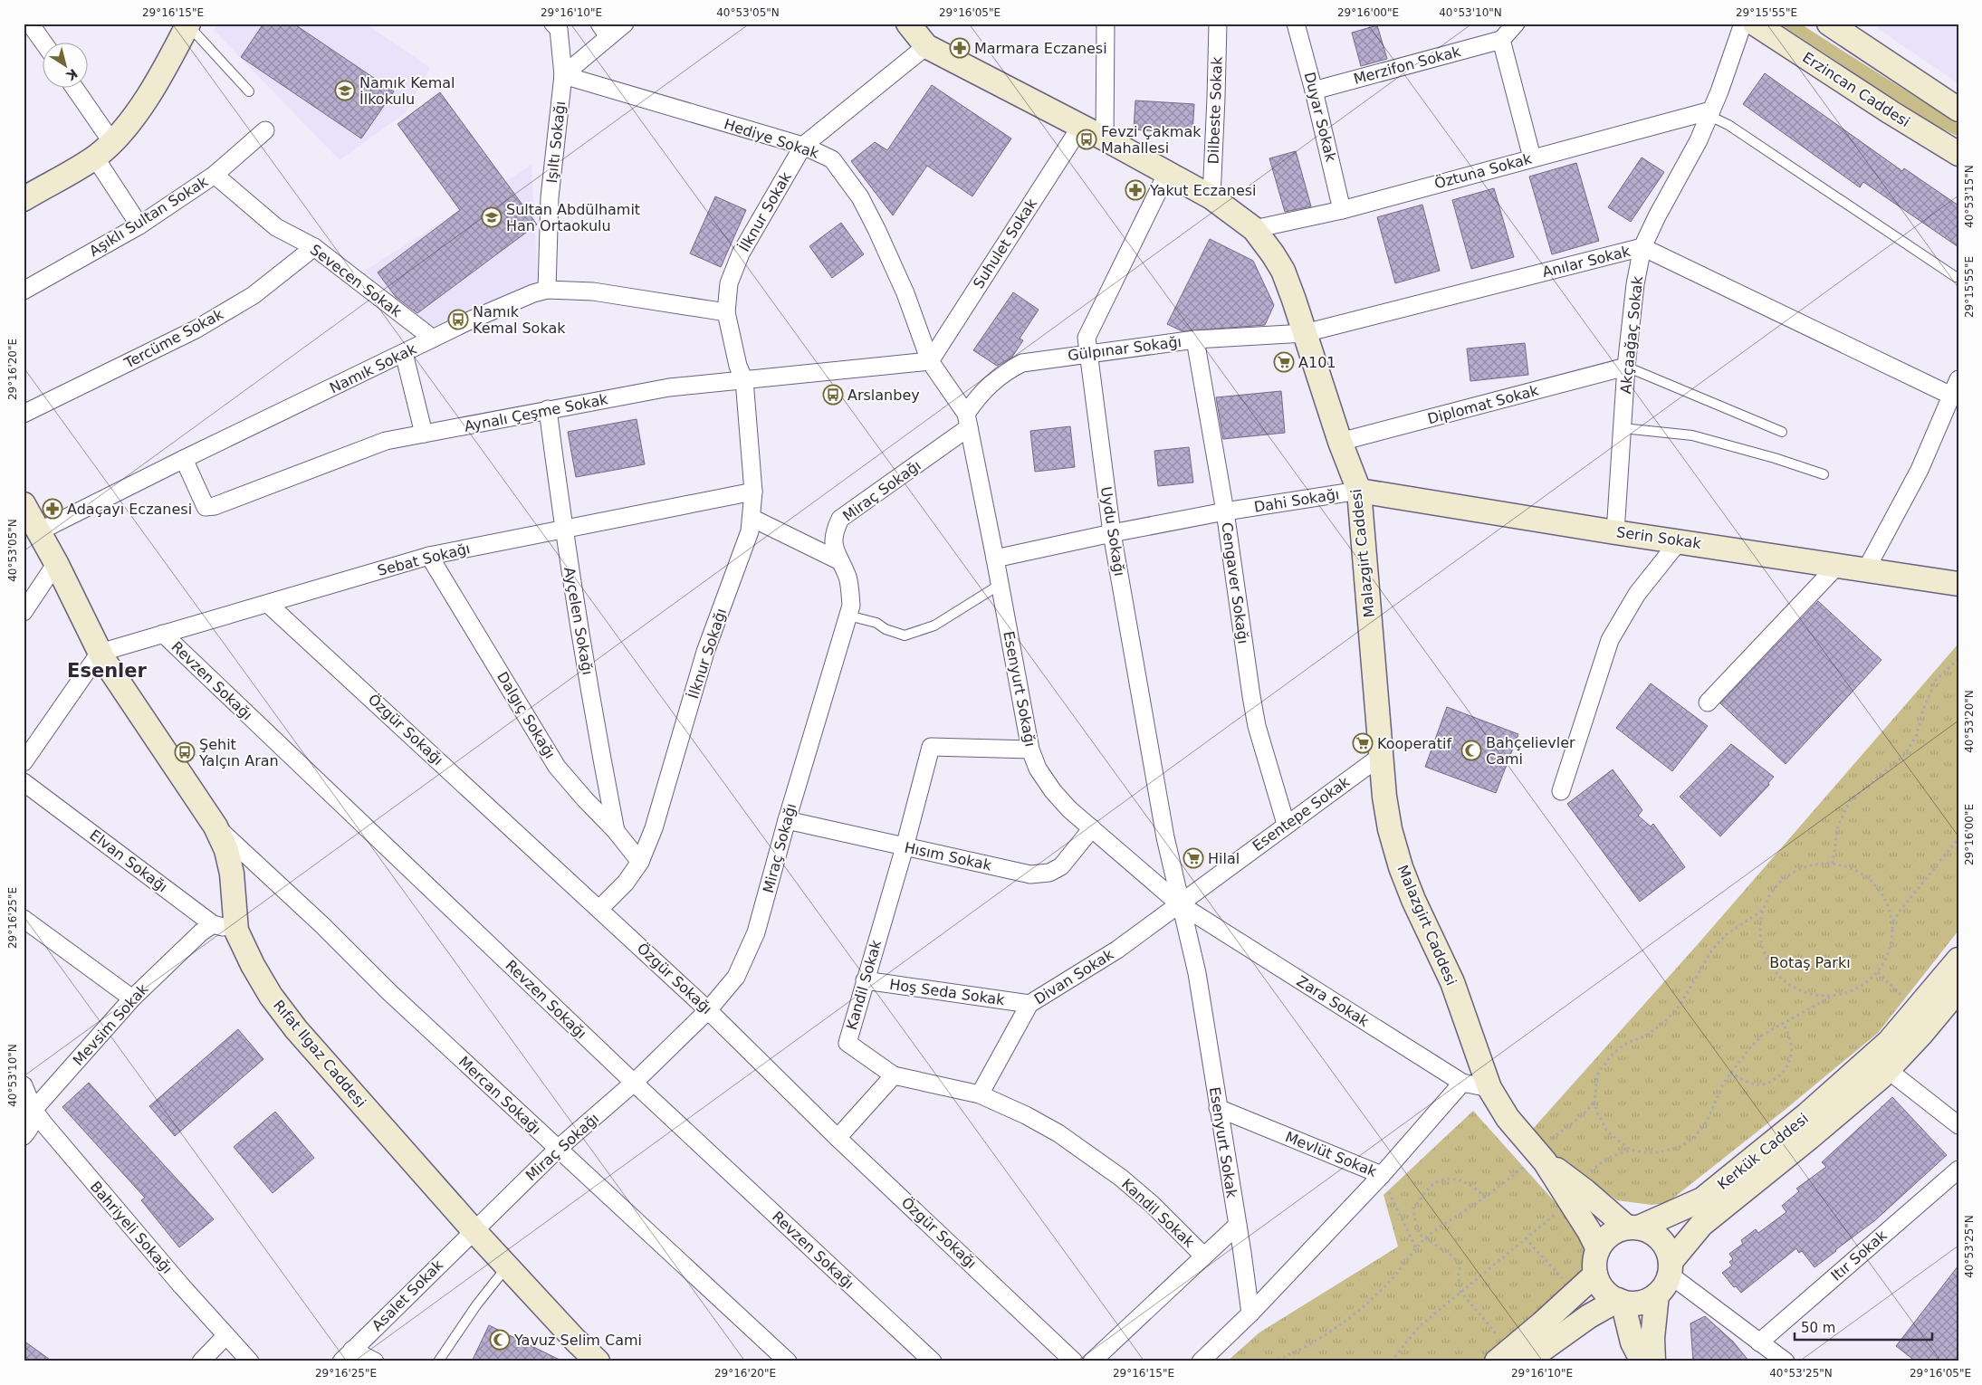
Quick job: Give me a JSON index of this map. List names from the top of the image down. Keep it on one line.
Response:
{"streets":{"street":["Merzifon Sokak","Erzincan Caddesi","Dilbeste Sokak","Duyar Sokak","Hediye Sokak","Işıltı Sokağı","Öztuna Sokak","İlknur Sokak","Aşıklı Sultan Sokak","Suhulet Sokak","Anılar Sokak","Sevecen Sokak","Akçaağaç Sokak","Tercüme Sokak","Gülpınar Sokağı","Namık Sokak","Diplomat Sokak","Aynalı Çeşme Sokak","Miraç Sokağı","Dahi Sokağı","Uydu Sokağı","Serin Sokak","Malazgirt Caddesi","Sebat Sokağı","Cengaver Sokağı","Ayçelen Sokağı","İlknur Sokağı","Revzen Sokağı","Esenyurt Sokağı","Dalgıç Sokağı","Özgür Sokağı","Esentepe Sokak","Hısım Sokak","Elvan Sokağı","Divan Sokak","Kandil Sokak","Hoş Seda Sokak","Zara Sokak","Mevsim Sokak","Rıfat Ilgaz Caddesi","Mercan Sokağı","Esenyurt Sokak","Kerkük Caddesi","Mevlüt Sokak","Bahriyeli Sokağı","Itır Sokak","Asalet Sokak"]},"crossings":[["Merzifon Sokak","Duyar Sokak"],["Dilbeste Sokak","Malazgirt Caddesi"],["Duyar Sokak","Öztuna Sokak"],["Hediye Sokak","Işıltı Sokağı"],["Hediye Sokak","İlknur Sokak"],["Hediye Sokak","Suhulet Sokak"],["Hediye Sokak","Gülpınar Sokağı"],["Hediye Sokak","Aynalı Çeşme Sokak"],["Hediye Sokak","Miraç Sokağı"],["Hediye Sokak","Esenyurt Sokağı"],["Işıltı Sokağı","Namık Sokak"],["Öztuna Sokak","Akçaağaç Sokak"],["Öztuna Sokak","Malazgirt Caddesi"],["İlknur Sokak","Namık Sokak"],["İlknur Sokak","Aynalı Çeşme Sokak"],["İlknur Sokak","Malazgirt Caddesi"],["İlknur Sokak","İlknur Sokağı"],["Aşıklı Sultan Sokak","Sevecen Sokak"],["Suhulet Sokak","Aynalı Çeşme Sokak"],["Suhulet Sokak","Malazgirt Caddesi"],["Anılar Sokak","Akçaağaç Sokak"],["Anılar Sokak","Gülpınar Sokağı"],["Anılar Sokak","Malazgirt Caddesi"],["Sevecen Sokak","Tercüme Sokak"],["Sevecen Sokak","Namık Sokak"],["Akçaağaç Sokak","Diplomat Sokak"],["Akçaağaç Sokak","Serin Sokak"],["Gülpınar Sokağı","Miraç Sokağı"],["Gülpınar Sokağı","Uydu Sokağı"],["Gülpınar Sokağı","Malazgirt Caddesi"],["Gülpınar Sokağı","Cengaver Sokağı"],["Gülpınar Sokağı","Esenyurt Sokağı"],["Namık Sokak","Aynalı Çeşme Sokak"],["Namık Sokak","Rıfat Ilgaz Caddesi"],["Diplomat Sokak","Malazgirt Caddesi"],["Aynalı Çeşme Sokak","Ayçelen Sokağı"],["Aynalı Çeşme Sokak","İlknur Sokağı"],["Miraç Sokağı","Revzen Sokağı"],["Miraç Sokağı","Esenyurt Sokağı"],["Miraç Sokağı","Özgür Sokağı"],["Miraç Sokağı","Hısım Sokak"],["Miraç Sokağı","Rıfat Ilgaz Caddesi"],["Miraç Sokağı","Mercan Sokağı"],["Miraç Sokağı","Asalet Sokak"],["Dahi Sokağı","Uydu Sokağı"],["Dahi Sokağı","Serin Sokak"],["Dahi Sokağı","Malazgirt Caddesi"],["Dahi Sokağı","Cengaver Sokağı"],["Dahi Sokağı","Esenyurt Sokağı"],["Uydu Sokağı","Malazgirt Caddesi"],["Uydu Sokağı","Esenyurt Sokağı"],["Uydu Sokağı","Esentepe Sokak"],["Uydu Sokağı","Divan Sokak"],["Uydu Sokağı","Zara Sokak"],["Uydu Sokağı","Esenyurt Sokak"],["Serin Sokak","Malazgirt Caddesi"],["Malazgirt Caddesi","Esentepe Sokak"],["Malazgirt Caddesi","Zara Sokak"],["Malazgirt Caddesi","Kerkük Caddesi"],["Sebat Sokağı","Ayçelen Sokağı"],["Sebat Sokağı","İlknur Sokağı"],["Sebat Sokağı","Revzen Sokağı"],["Sebat Sokağı","Dalgıç Sokağı"],["Sebat Sokağı","Özgür Sokağı"],["Sebat Sokağı","Rıfat Ilgaz Caddesi"],["Cengaver Sokağı","Esentepe Sokak"],["Ayçelen Sokağı","Dalgıç Sokağı"],["İlknur Sokağı","Dalgıç Sokağı"],["İlknur Sokağı","Özgür Sokağı"],["Esenyurt Sokağı","Esentepe Sokak"],["Esenyurt Sokağı","Hısım Sokak"],["Esenyurt Sokağı","Divan Sokak"],["Esenyurt Sokağı","Kandil Sokak"],["Esenyurt Sokağı","Zara Sokak"],["Esenyurt Sokağı","Esenyurt Sokak"],["Esentepe Sokak","Divan Sokak"],["Esentepe Sokak","Zara Sokak"],["Esentepe Sokak","Esenyurt Sokak"],["Hısım Sokak","Kandil Sokak"],["Elvan Sokağı","Mevsim Sokak"],["Elvan Sokağı","Rıfat Ilgaz Caddesi"],["Divan Sokak","Kandil Sokak"],["Divan Sokak","Hoş Seda Sokak"],["Divan Sokak","Zara Sokak"],["Divan Sokak","Esenyurt Sokak"],["Kandil Sokak","Hoş Seda Sokak"],["Zara Sokak","Esenyurt Sokak"],["Zara Sokak","Mevlüt Sokak"],["Mevsim Sokak","Bahriyeli Sokağı"],["Rıfat Ilgaz Caddesi","Mercan Sokağı"],["Rıfat Ilgaz Caddesi","Asalet Sokak"],["Esenyurt Sokak","Mevlüt Sokak"]],"districts":["Esenler"],"parks":["Botaş Parkı"],"places":{"pharmacy":["Marmara Eczanesi","Yakut Eczanesi","Adaçayı Eczanesi"],"school or university":["Namık Kemal İlkokulu","Sultan Abdülhamit Han Ortaokulu"],"bus stop":["Fevzi Çakmak Mahallesi","Namık Kemal Sokak","Arslanbey","Şehit Yalçın Aran"],"supermarket":["A101","Kooperatif","Hilal"],"mosque":["Bahçelievler Cami","Yavuz Selim Cami"]},"scale_bar":"50 m","north":"bottom right","coordinates":["29°16'15\"E","29°16'10\"E","40°53'05\"N","29°16'05\"E","29°16'00\"E","40°53'10\"N","29°15'55\"E","40°53'15\"N","29°16'20\"E","40°53'20\"N","29°16'25\"E","40°53'25\"N"]}
